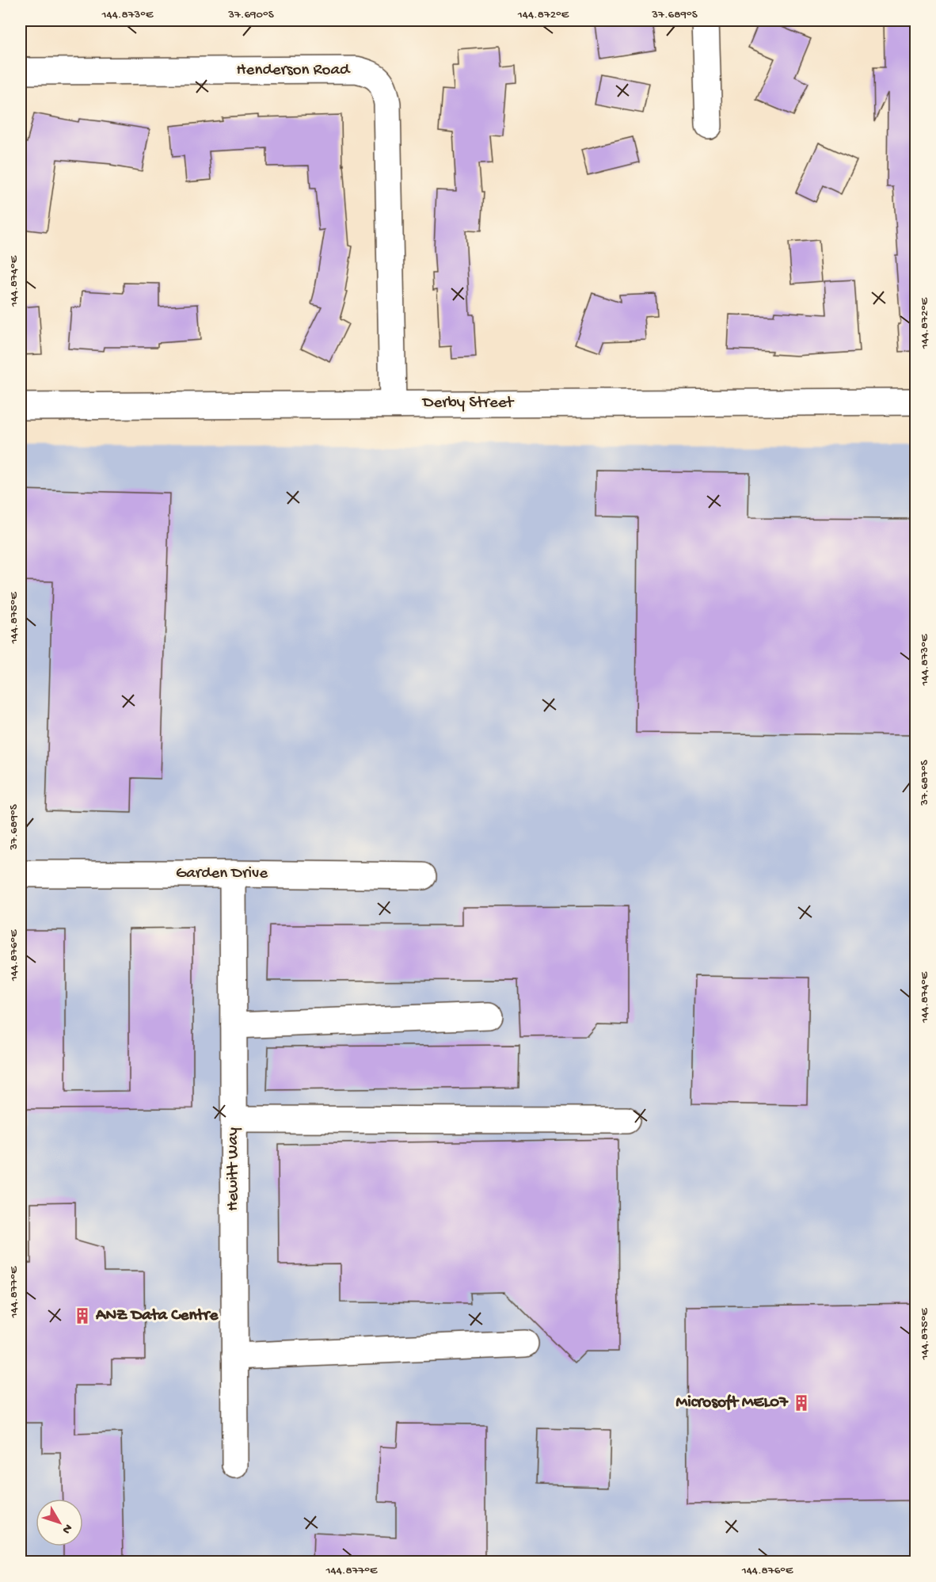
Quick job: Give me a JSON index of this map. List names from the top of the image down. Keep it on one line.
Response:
{"streets":{"street":["Henderson Road","Derby Street","Garden Drive","Hewitt Way"]},"crossings":[["Henderson Road","Derby Street"],["Garden Drive","Hewitt Way"]],"places":{"building":["ANZ Data Centre","Microsoft MEL07"]},"north":"bottom right","coordinates":["144.873°E","37.690°S","144.872°E","37.689°S","144.874°E","144.875°E","37.687°S","144.876°E","144.877°E"]}
